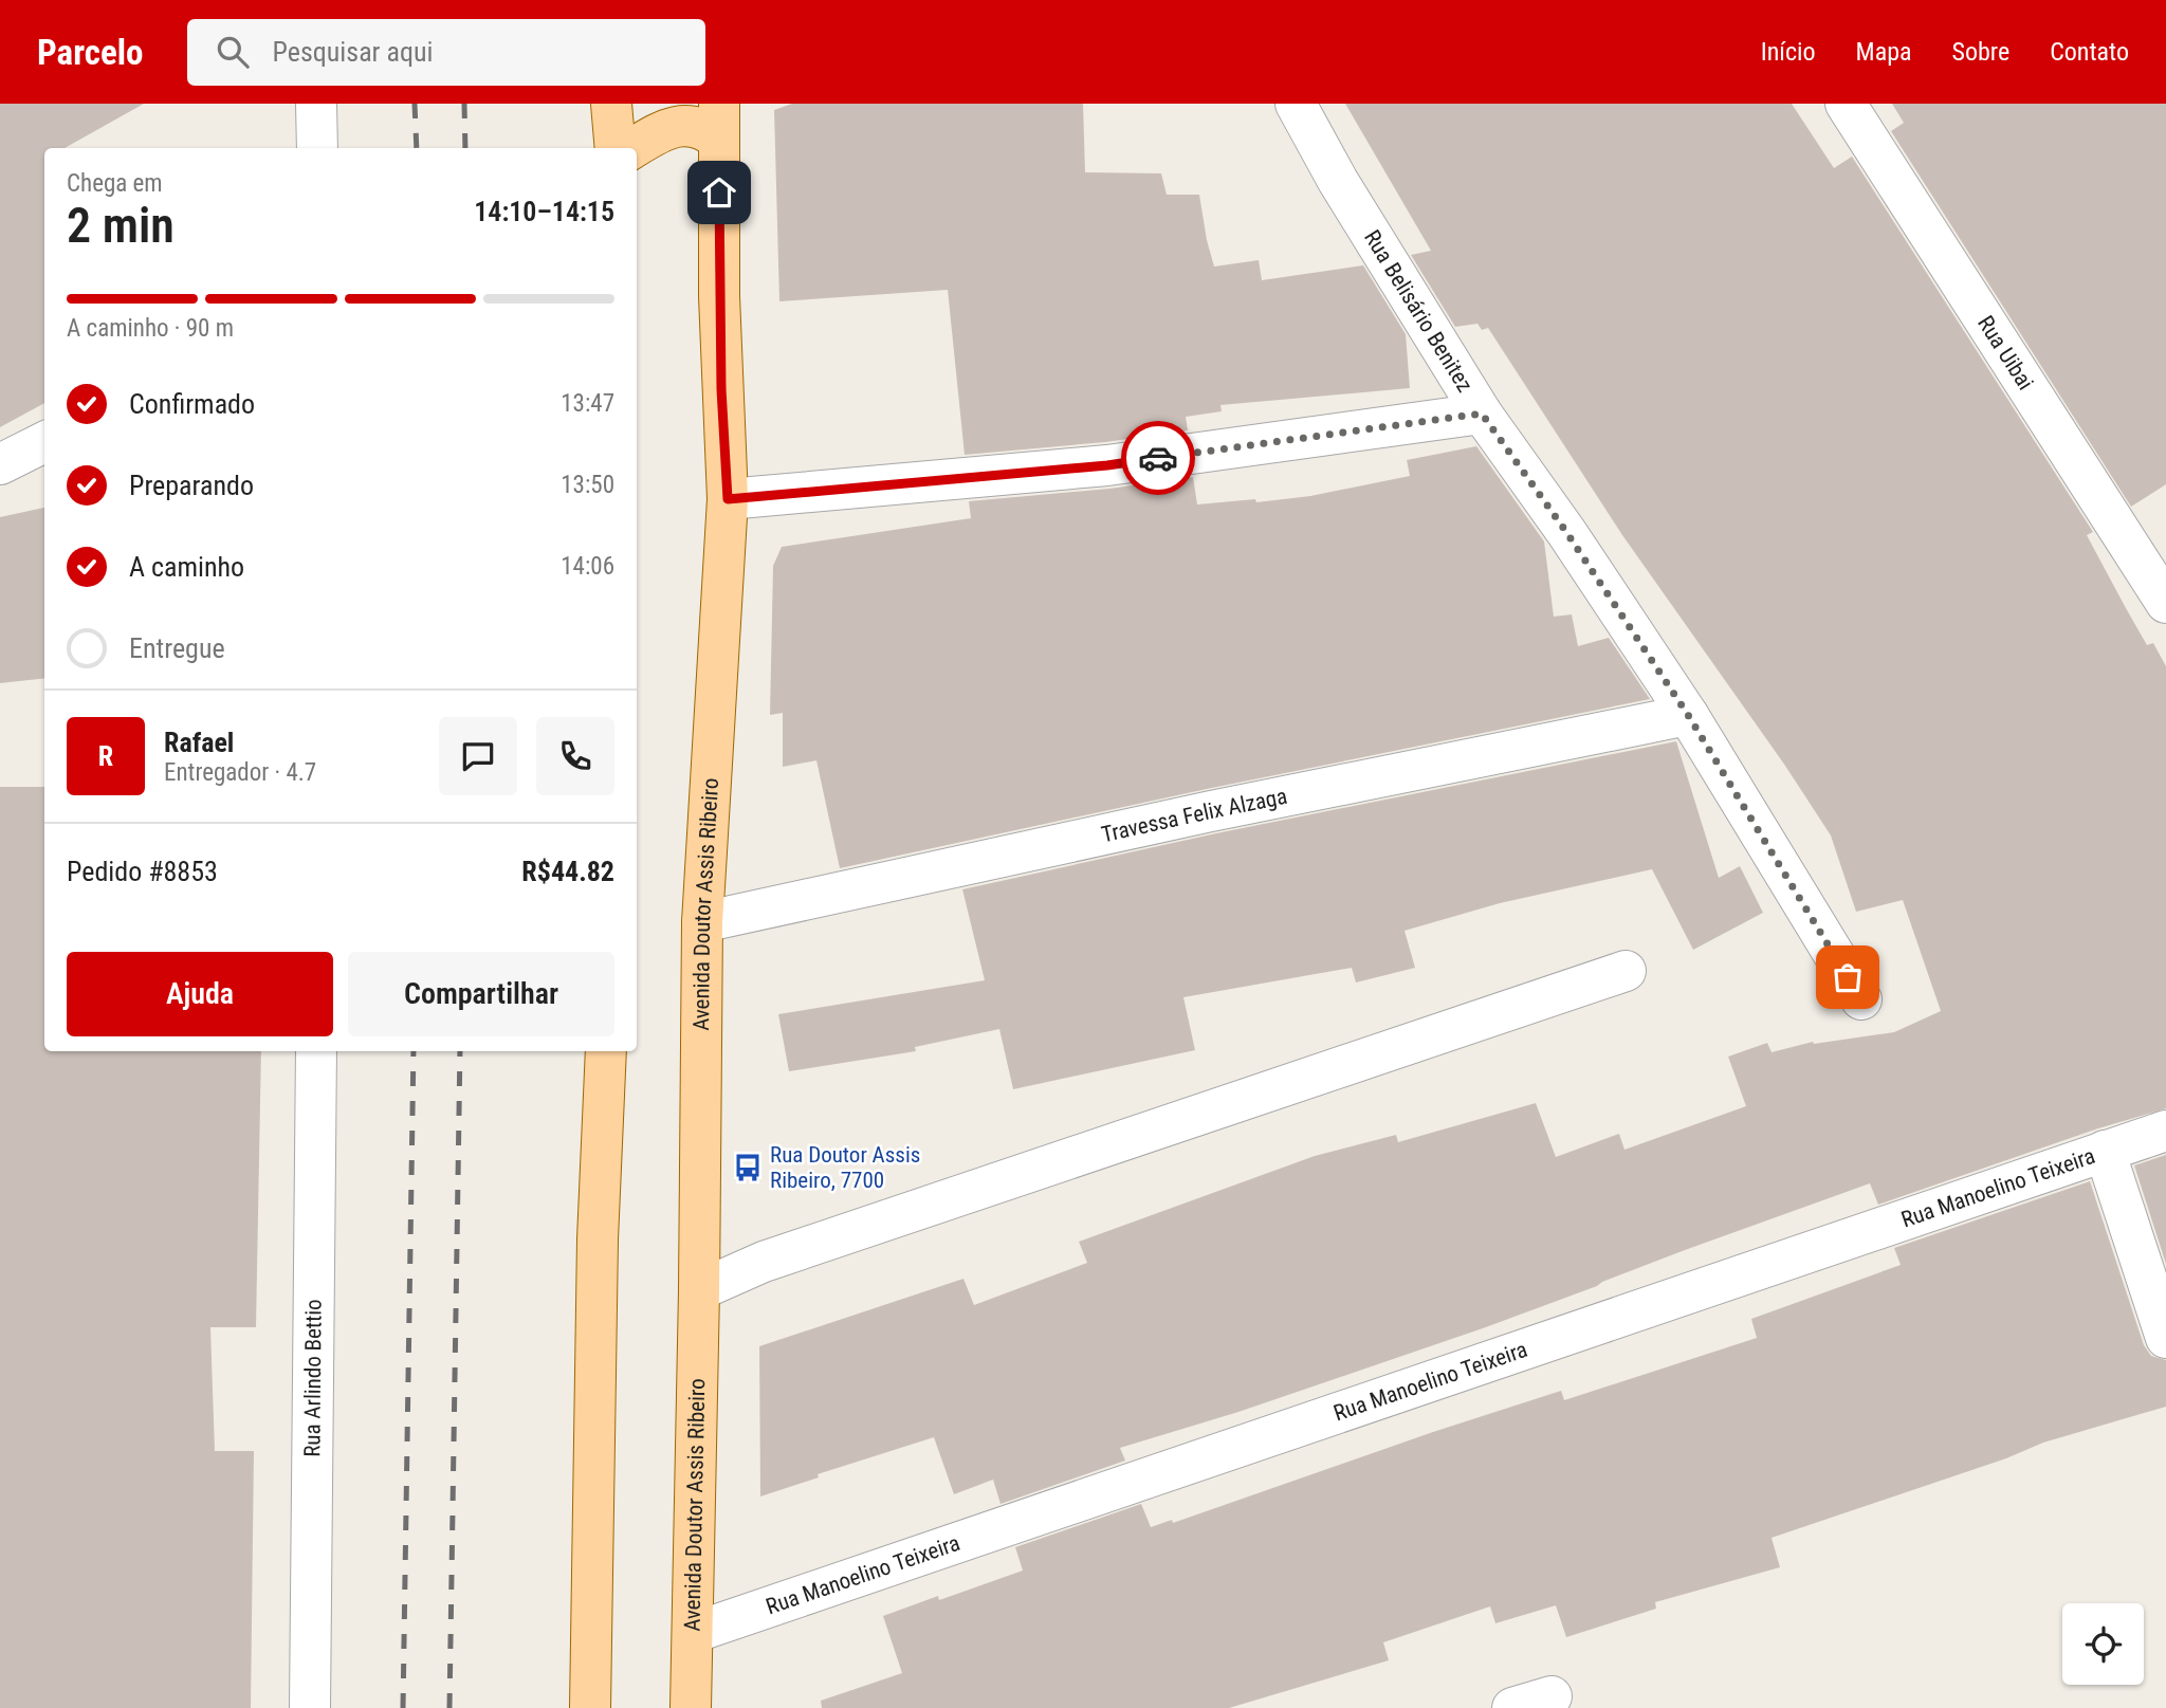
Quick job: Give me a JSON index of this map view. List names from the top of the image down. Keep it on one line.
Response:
{"streets":{"main road":["Avenida Doutor Assis Ribeiro"],"street":["Rua Belisário Benitez","Rua Uibai","Travessa Felix Alzaga","Rua Manoelino Teixeira","Rua Arlindo Bettio"]},"crossings":[["Rua Belisário Benitez","Travessa Felix Alzaga"],["Travessa Felix Alzaga","Avenida Doutor Assis Ribeiro"],["Avenida Doutor Assis Ribeiro","Rua Manoelino Teixeira"]],"places":{"bus stop":["Rua Doutor Assis Ribeiro, 7700"]},"page":{"header":"Parcelo","search":"Pesquisar aqui","nav":["Início","Mapa","Sobre","Contato"],"heading":["2 min","Chega em","14:10–14:15"],"panel":["Rafael","Entregador · 4.7","Pedido #8853","R$44.82"],"bar":"A caminho · 90 m","list":[["Confirmado","13:47"],["Preparando","13:50"],["A caminho","14:06"],"Entregue"],"round":"R","buttons":["Ajuda","Compartilhar"]}}
